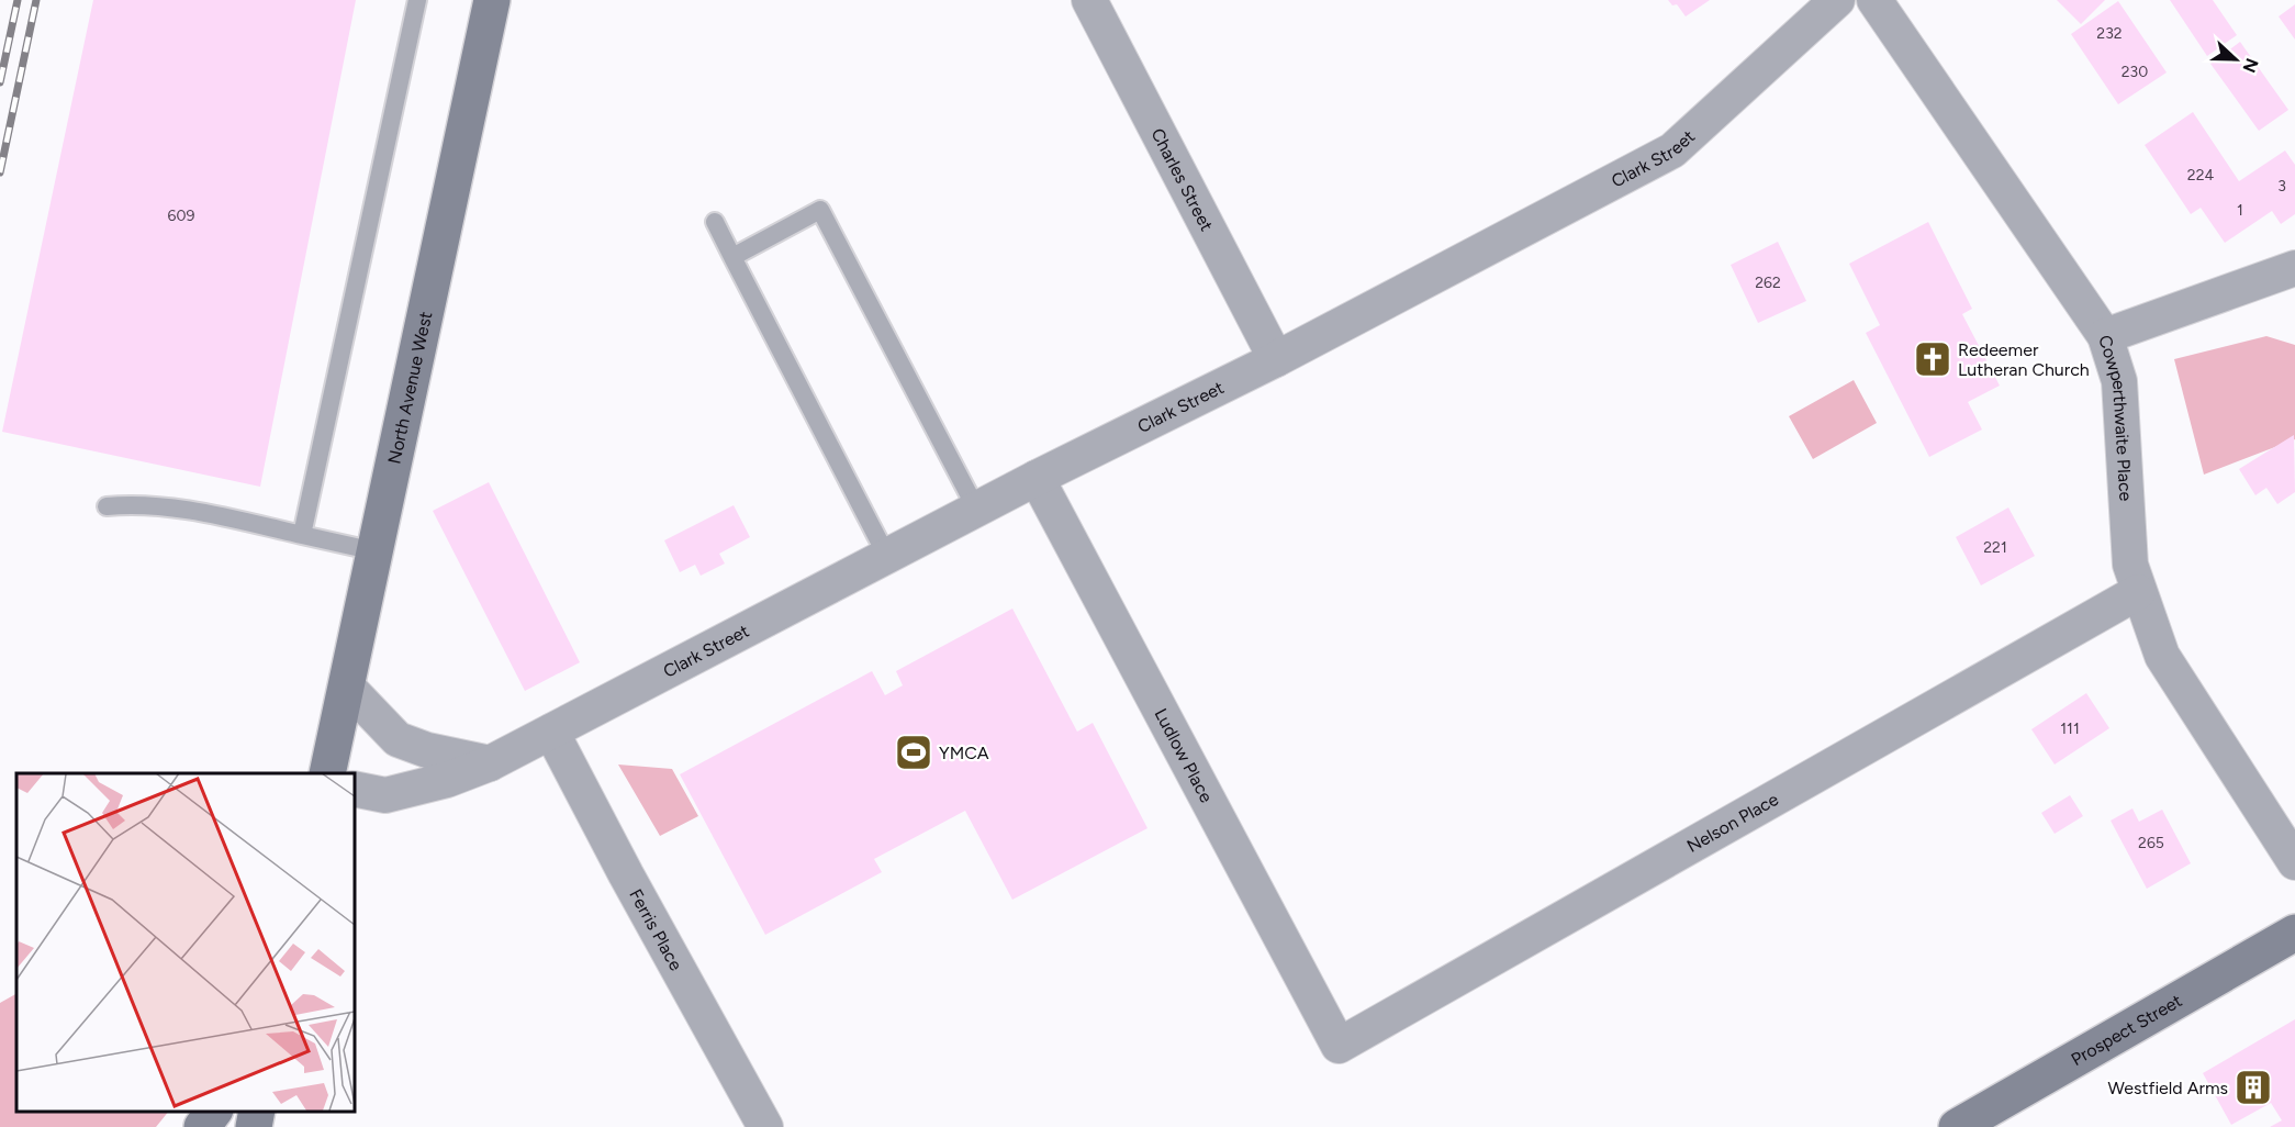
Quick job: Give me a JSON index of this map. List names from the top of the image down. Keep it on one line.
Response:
{"streets":{"main road":["North Avenue West","Prospect Street"],"street":["Clark Street","Charles Street","Cowperthwaite Place","Ludlow Place","Nelson Place","Ferris Place"]},"crossings":[["Clark Street","Charles Street"],["Clark Street","Ludlow Place"],["Clark Street","Ferris Place"],["Cowperthwaite Place","Nelson Place"],["Ludlow Place","Nelson Place"]],"places":{"church":["Redeemer Lutheran Church"],"sports":["YMCA"],"building":["Westfield Arms"]},"house_numbers":["232","230","224","3","1","609","262","221","111","265"],"north":"right"}
